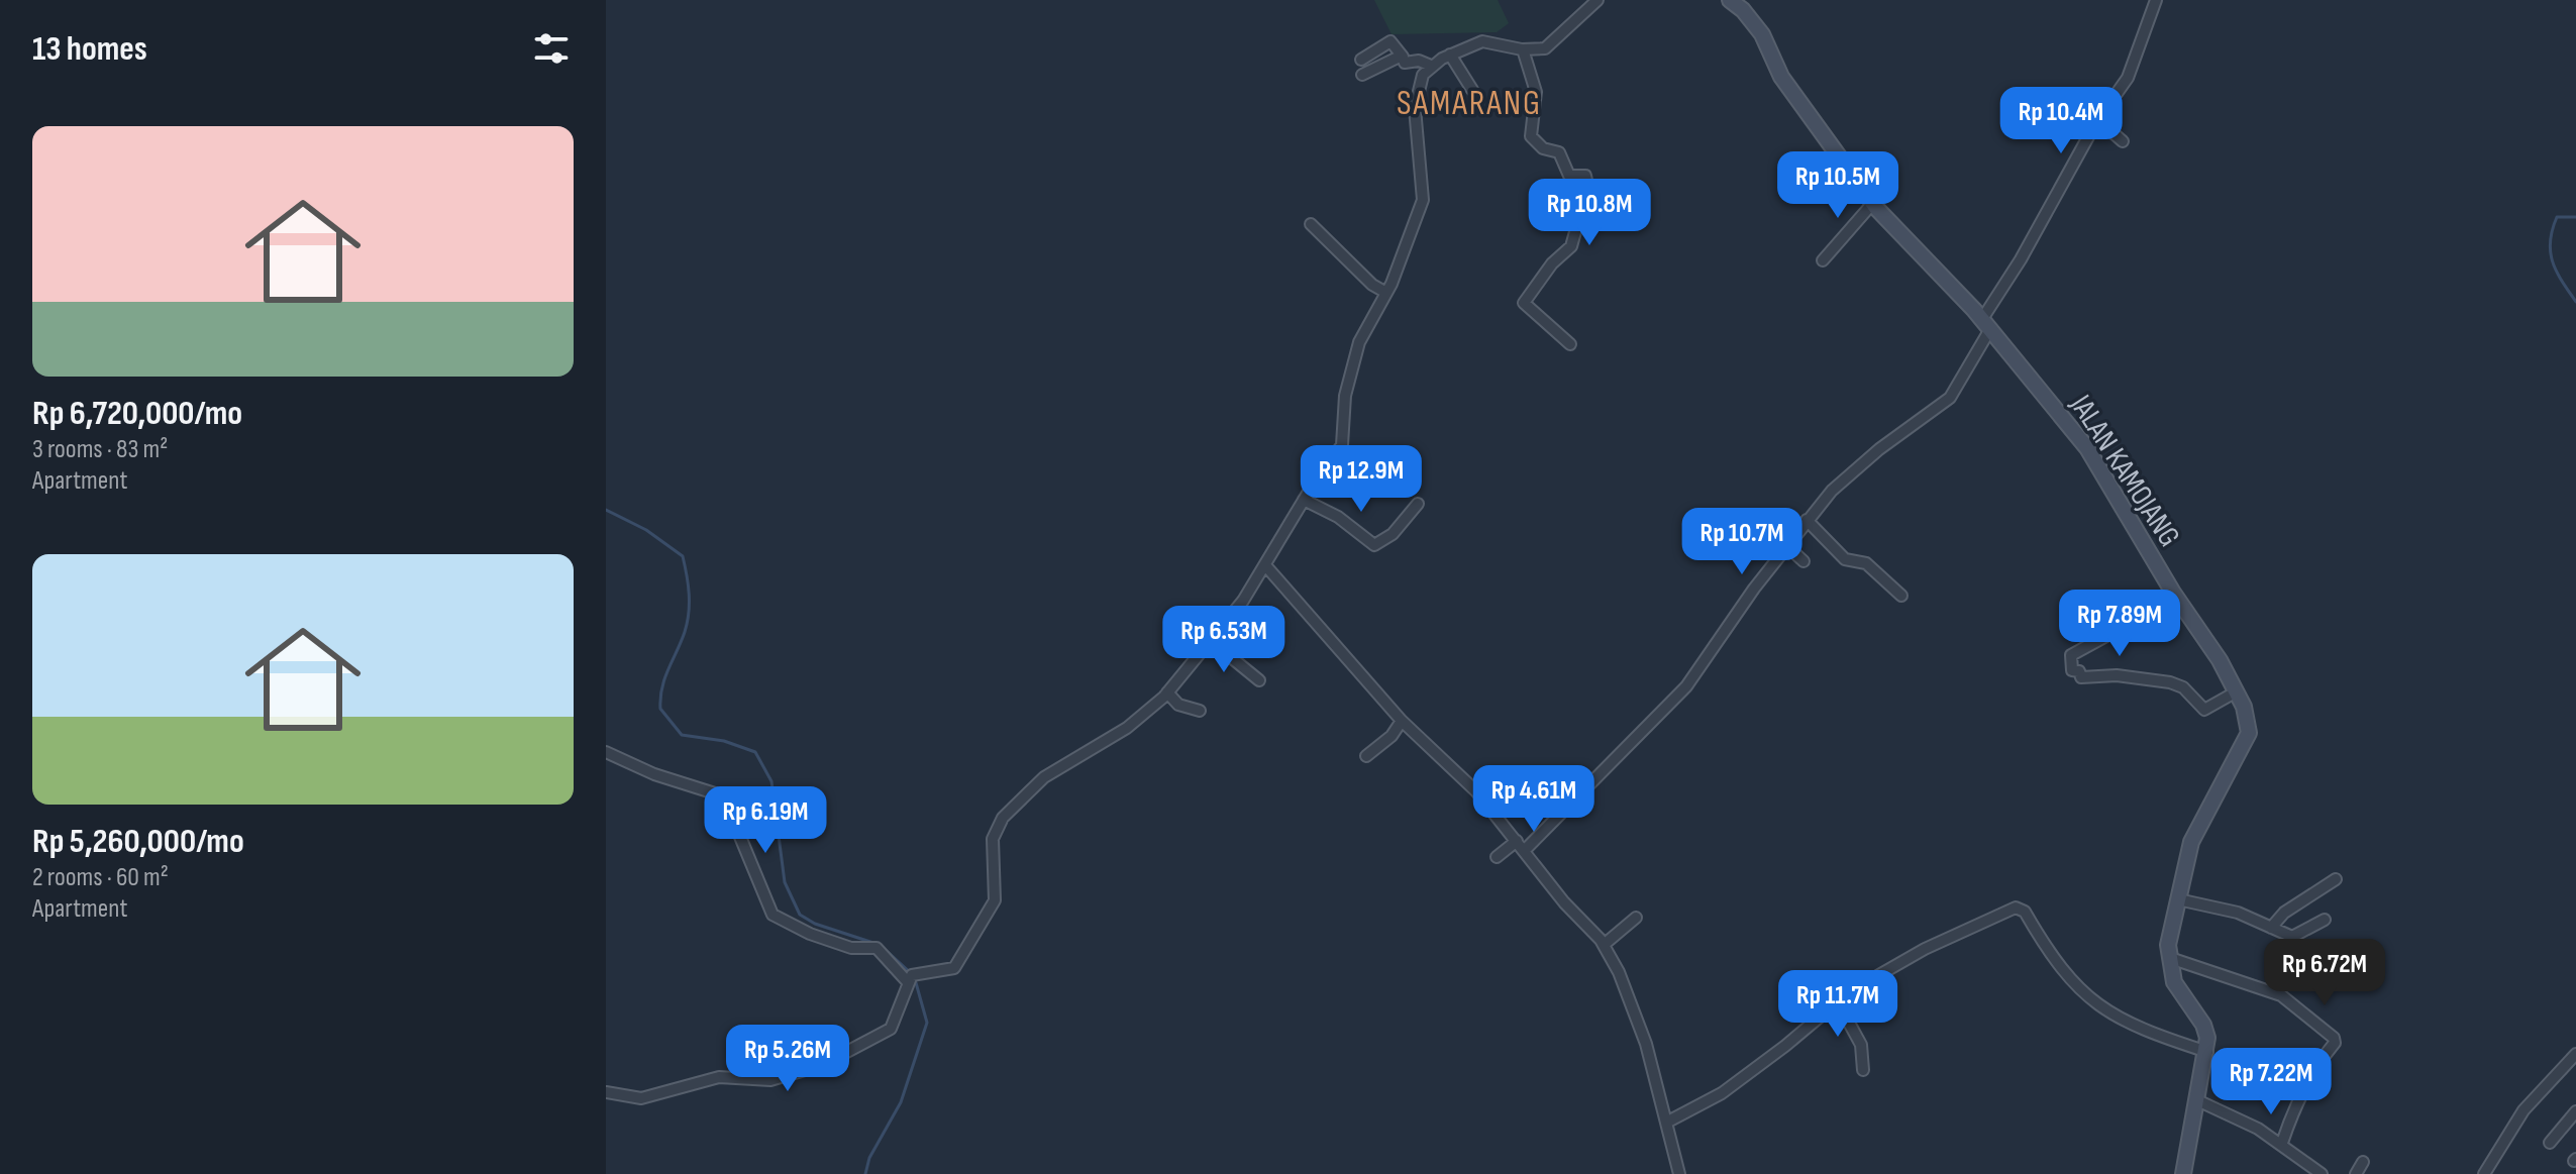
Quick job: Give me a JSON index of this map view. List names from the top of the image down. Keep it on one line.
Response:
{"streets":{"main road":["JALAN KAMOJANG"]},"districts":["SAMARANG"],"page":{"heading":"13 homes","price":["Rp 10.4M","Rp 10.5M","Rp 10.8M","Rp 12.9M","Rp 10.7M","Rp 7.89M","Rp 6.53M","Rp 4.61M","Rp 6.19M","Rp 6.72M","Rp 11.7M","Rp 5.26M","Rp 7.22M"],"list":[{"name":"Rp 6,720,000/mo","note":"3 rooms · 83 m² · Apartment"},{"name":"Rp 5,260,000/mo","note":"2 rooms · 60 m² · Apartment"}]}}
